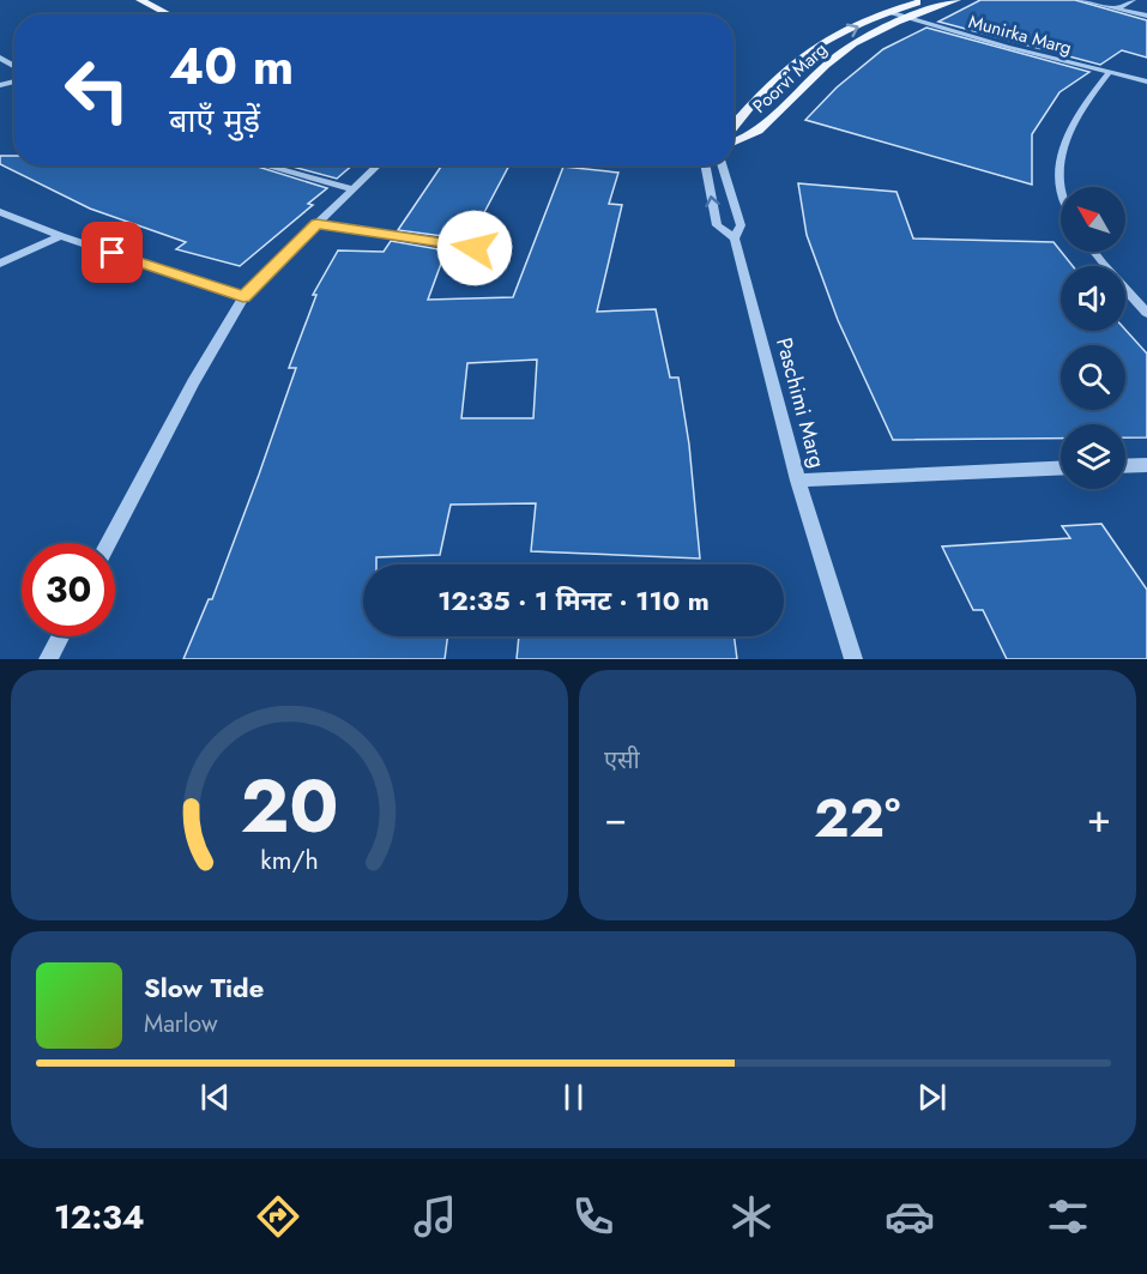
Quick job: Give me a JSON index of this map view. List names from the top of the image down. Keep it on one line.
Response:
{"streets":{"main road":["Poorvi Marg"],"street":["Munirka Marg","Paschimi Marg"]},"crossings":[["Munirka Marg","Poorvi Marg"]],"north":"top left","page":{"turn":["40 m","बाएँ मुड़ें"],"limit":"30","trip":"12:35 · 1 मिनट · 110 m","tile":"एसी","heat":["−","22°","+"],"song":["Slow Tide","Marlow"],"tabs":"12:34","gauge":["20","km/h"]}}
